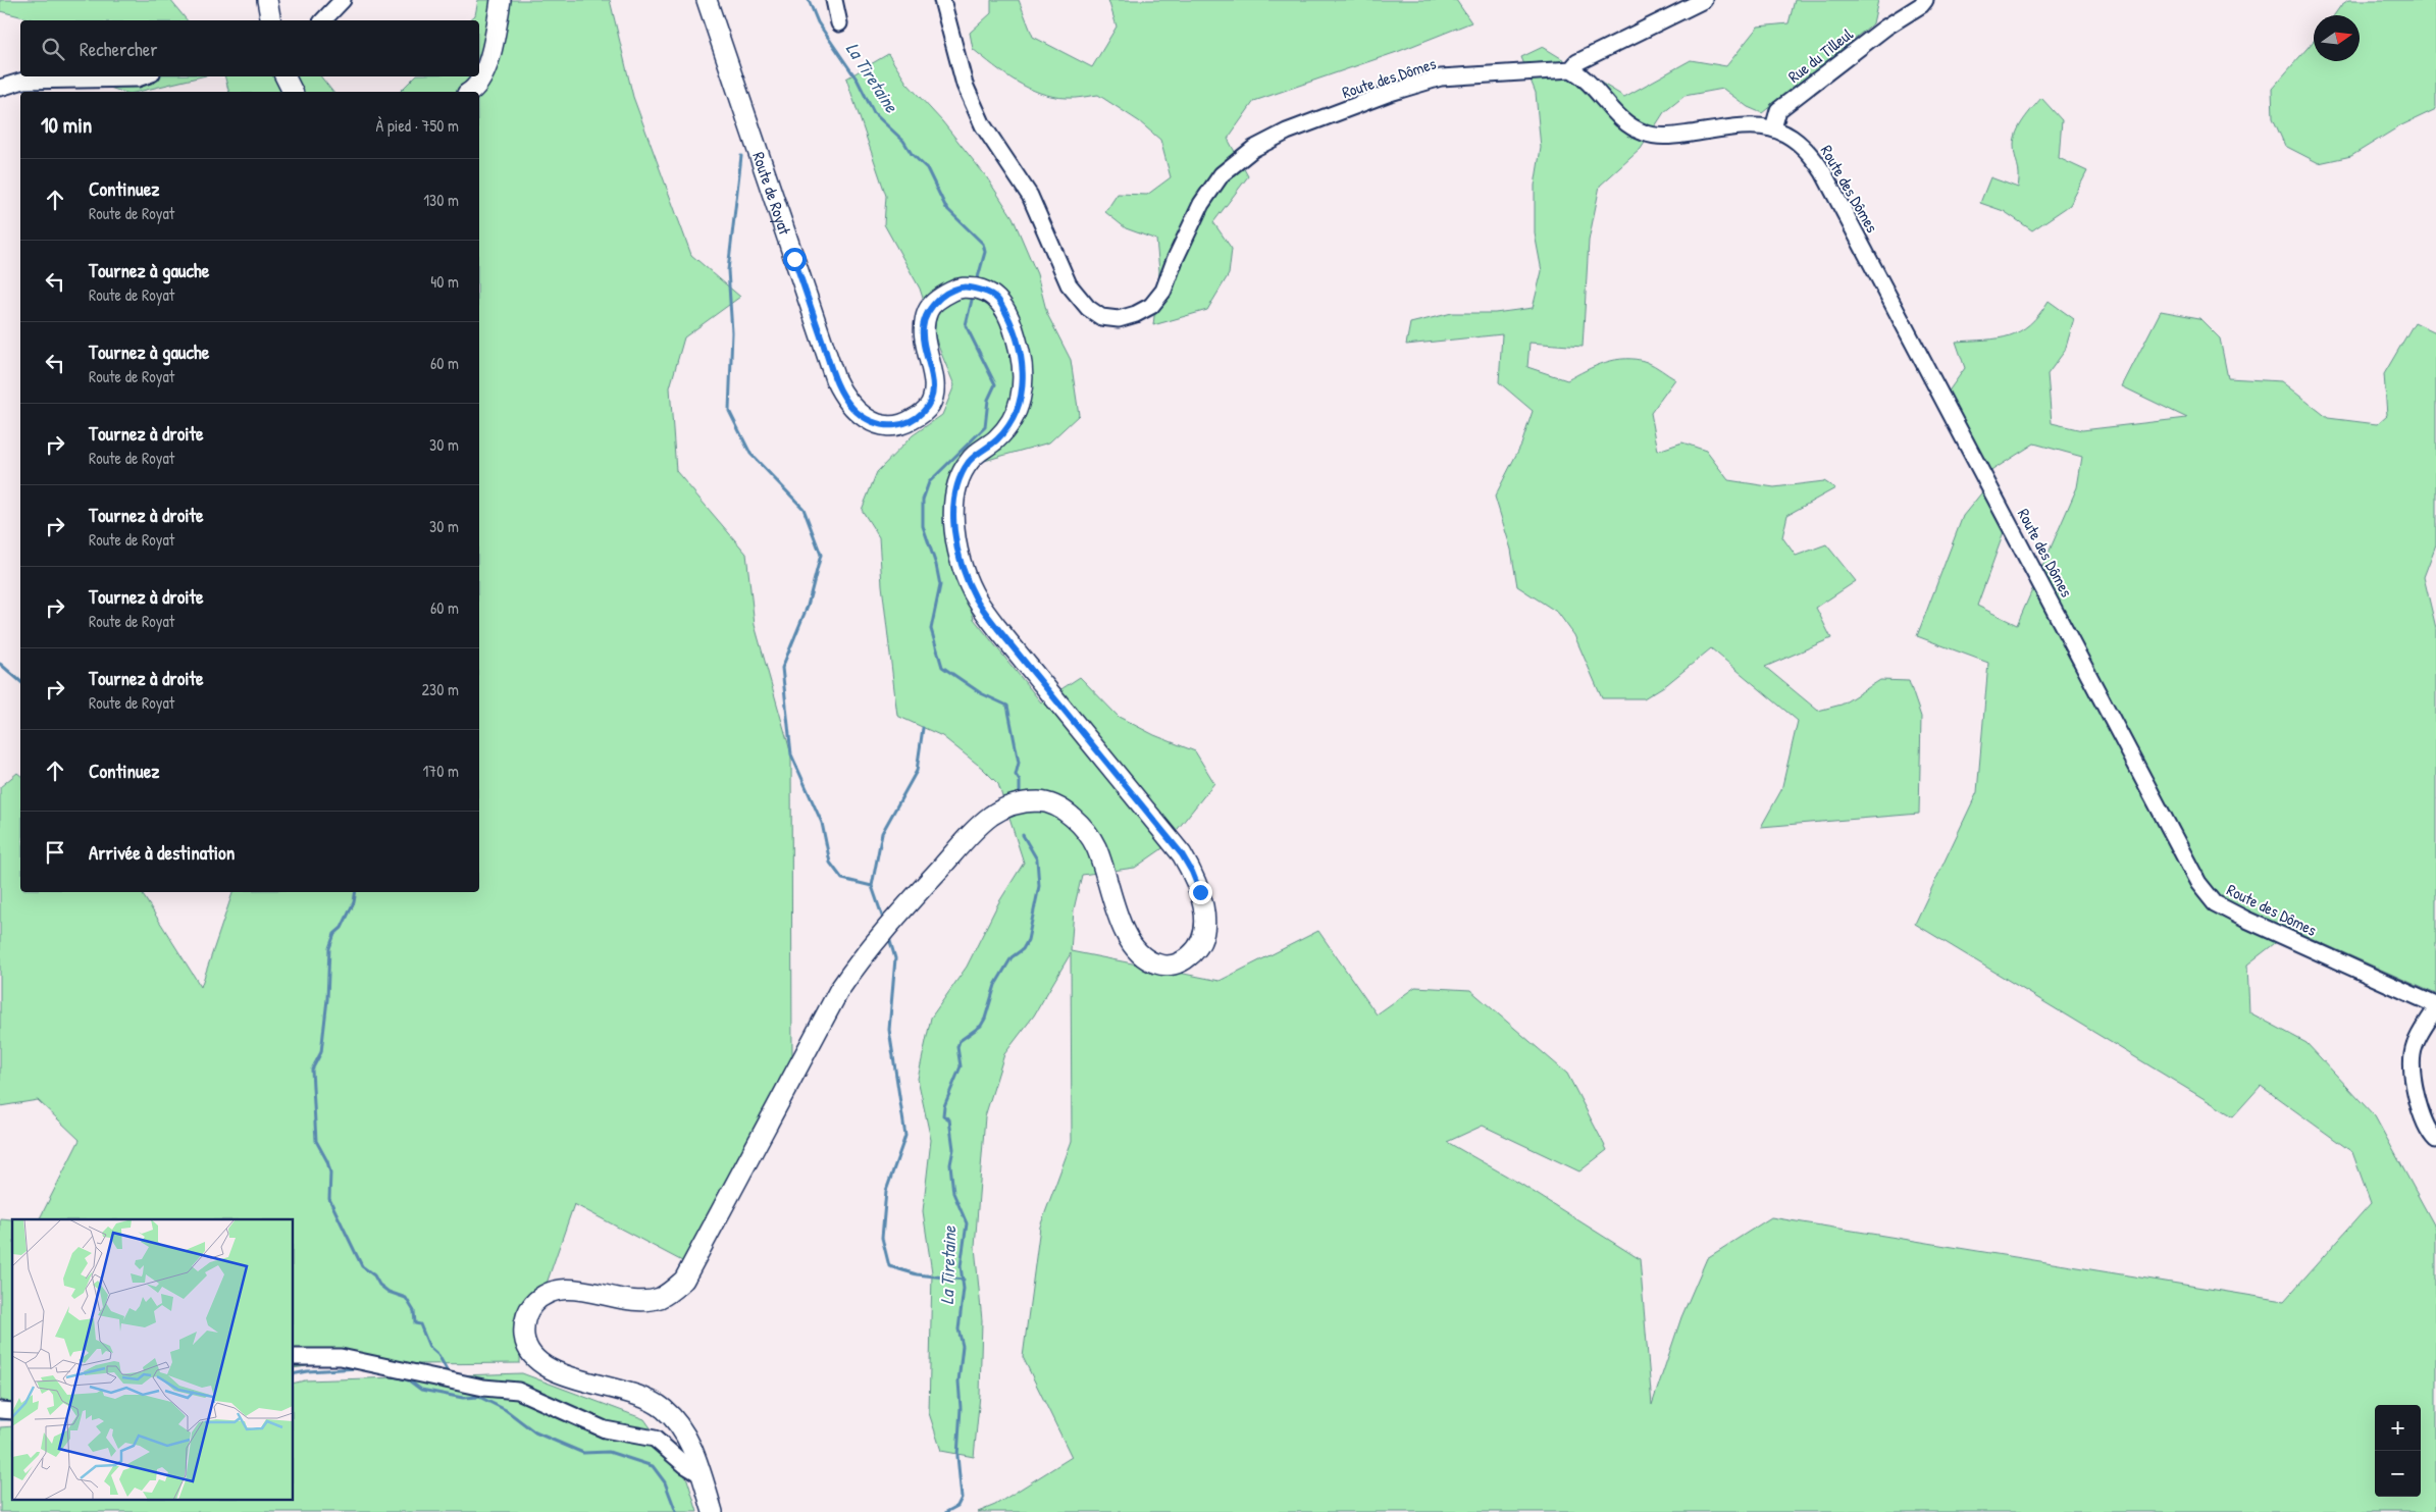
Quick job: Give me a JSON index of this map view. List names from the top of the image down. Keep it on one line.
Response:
{"streets":{"main road":["Route de Royat"],"street":["Rue du Tilleul","Route des Dômes"]},"crossings":[["Rue du Tilleul","Route des Dômes"]],"water":["La Tiretaine"],"north":"right","page":{"search":"Rechercher","heading":["10 min","À pied · 750 m"],"list":[["Continuez","Route de Royat","130 m"],["Tournez à gauche","Route de Royat","40 m"],["Tournez à gauche","Route de Royat","60 m"],["Tournez à droite","Route de Royat","30 m"],["Tournez à droite","Route de Royat","30 m"],["Tournez à droite","Route de Royat","60 m"],["Tournez à droite","Route de Royat","230 m"],["Continuez","170 m"],"Arrivée à destination"],"map_buttons":["+","−"]}}
